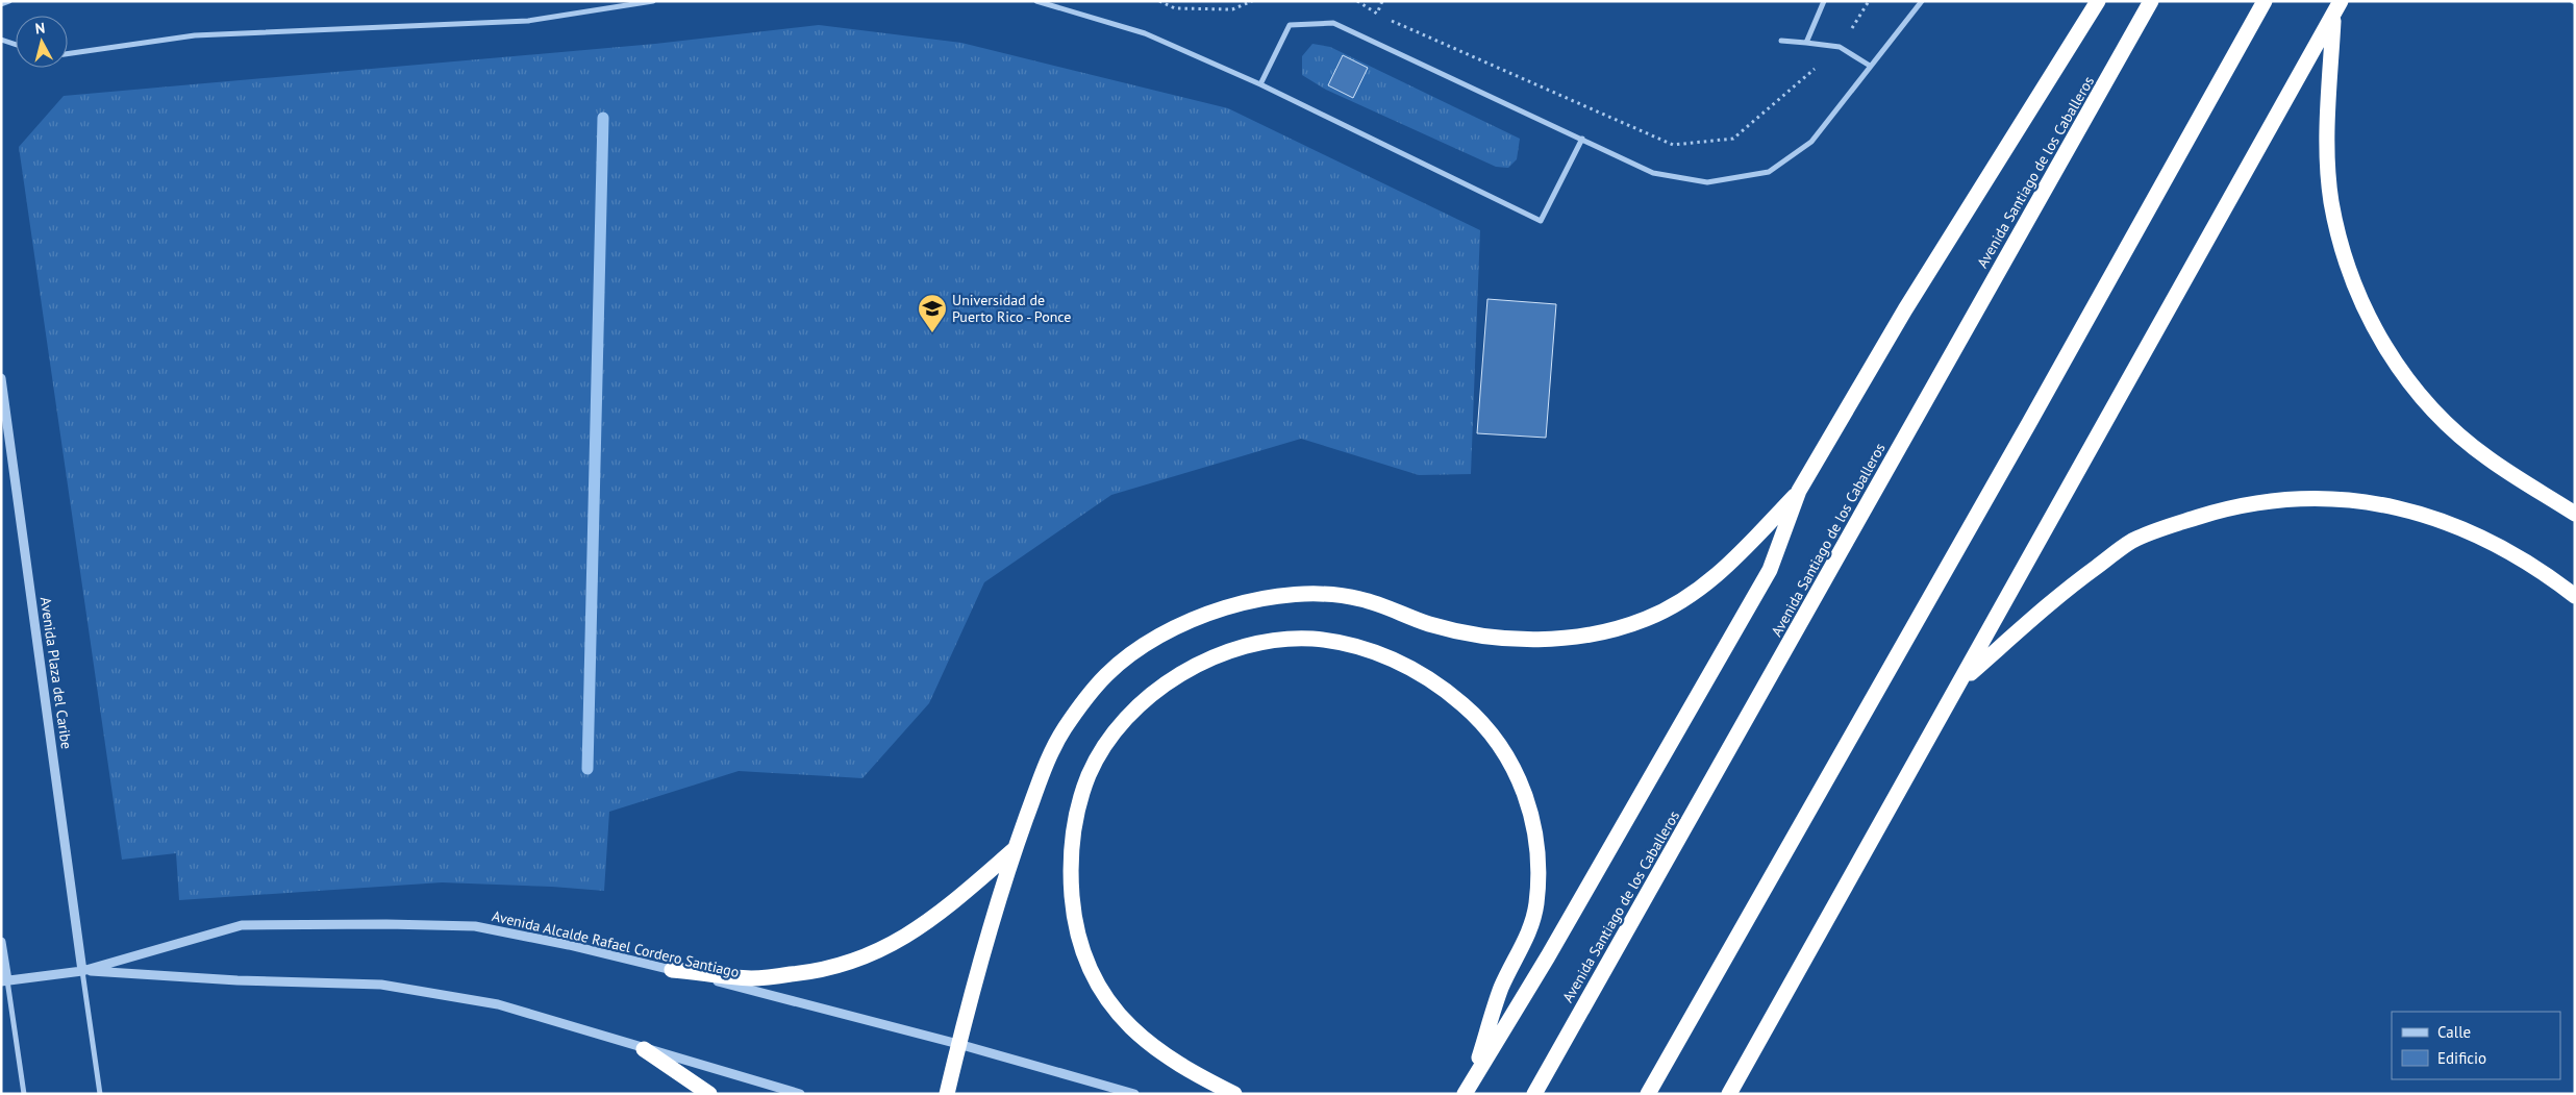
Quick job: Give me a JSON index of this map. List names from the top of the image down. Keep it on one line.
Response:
{"streets":{"highway":["Avenida Santiago de los Caballeros"],"street":["Avenida Plaza del Caribe","Avenida Alcalde Rafael Cordero Santiago"]},"crossings":[["Avenida Plaza del Caribe","Avenida Alcalde Rafael Cordero Santiago"]],"places":{"school or university":["Universidad de Puerto Rico - Ponce"]},"legend":["Calle","Edificio"],"north":"top"}
